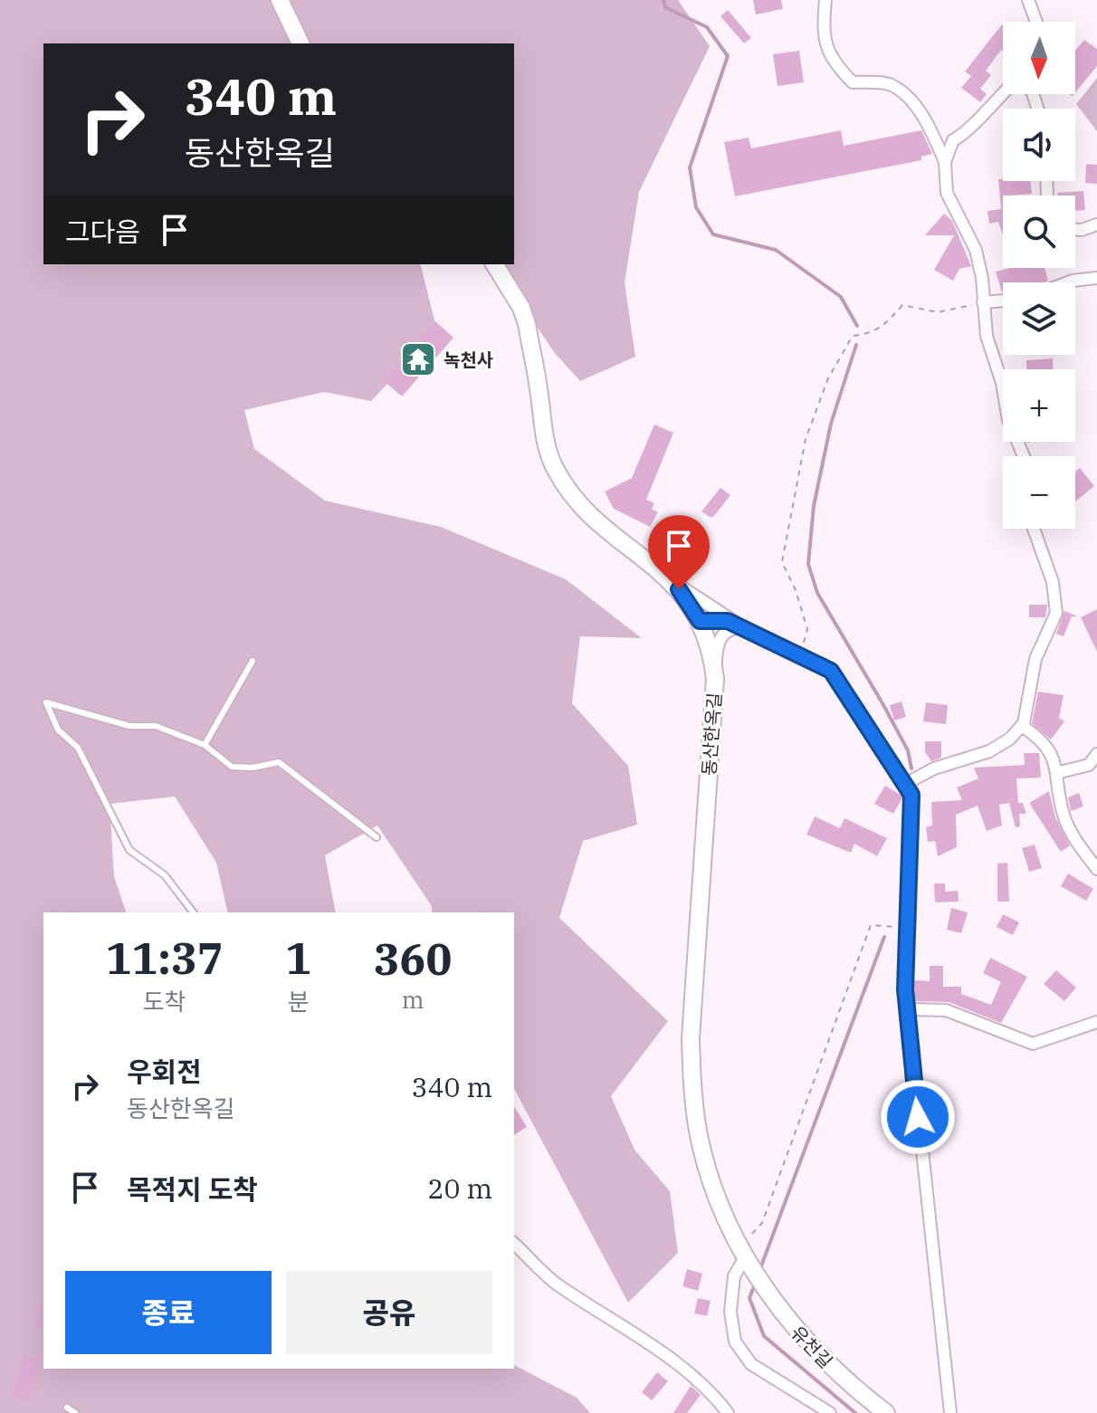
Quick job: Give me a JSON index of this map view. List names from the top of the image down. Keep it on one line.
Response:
{"streets":{"street":["동산한옥길","유천길"]},"crossings":[["동산한옥길","유천길"]],"places":{"temple":["녹천사"]},"north":"bottom","page":{"map_buttons":["+","−"],"turn":["340 m","동산한옥길"],"then":"그다음","eta":["11:37","도착","1","분","360","m"],"list":[{"name":"우회전","note":"동산한옥길","value":"340 m"},{"name":"목적지 도착","value":"20 m"}],"buttons":["종료","공유"]}}
